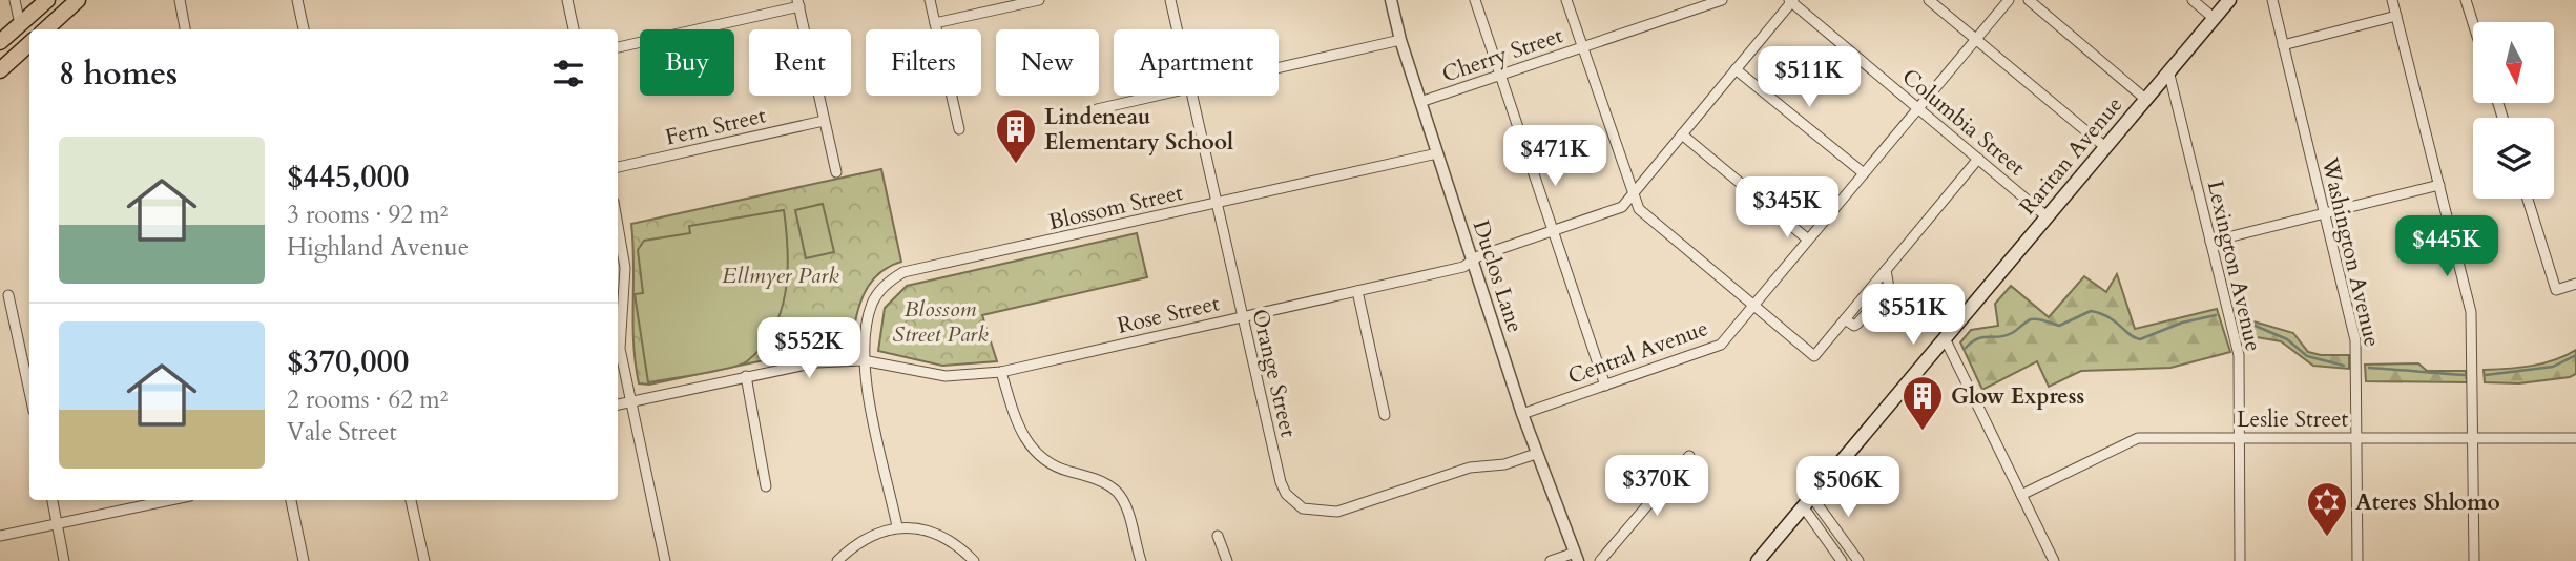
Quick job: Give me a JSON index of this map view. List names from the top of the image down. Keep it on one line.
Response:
{"streets":{"main road":["Raritan Avenue"],"street":["Cherry Street","Columbia Street","Fern Street","Blossom Street","Washington Avenue","Lexington Avenue","Duclos Lane","Rose Street","Central Avenue","Orange Street","Leslie Street"]},"crossings":[["Cherry Street","Duclos Lane"],["Columbia Street","Raritan Avenue"],["Columbia Street","Rose Street"],["Columbia Street","Central Avenue"],["Raritan Avenue","Lexington Avenue"],["Blossom Street","Duclos Lane"],["Blossom Street","Rose Street"],["Blossom Street","Orange Street"],["Washington Avenue","Leslie Street"],["Lexington Avenue","Leslie Street"],["Duclos Lane","Rose Street"],["Duclos Lane","Central Avenue"],["Duclos Lane","Orange Street"],["Rose Street","Orange Street"]],"parks":["Ellmyer Park","Blossom Street Park"],"places":{"building":["Lindeneau Elementary School","Glow Express"],"synagogue":["Ateres Shlomo"]},"north":"bottom","page":{"chip":["Buy","Rent","Filters","New","Apartment"],"heading":"8 homes","price":["$511K","$471K","$345K","$445K","$551K","$552K","$370K","$506K"],"list":[{"name":"$445,000","note":"3 rooms · 92 m² · Highland Avenue"},{"name":"$370,000","note":"2 rooms · 62 m² · Vale Street"}]}}
